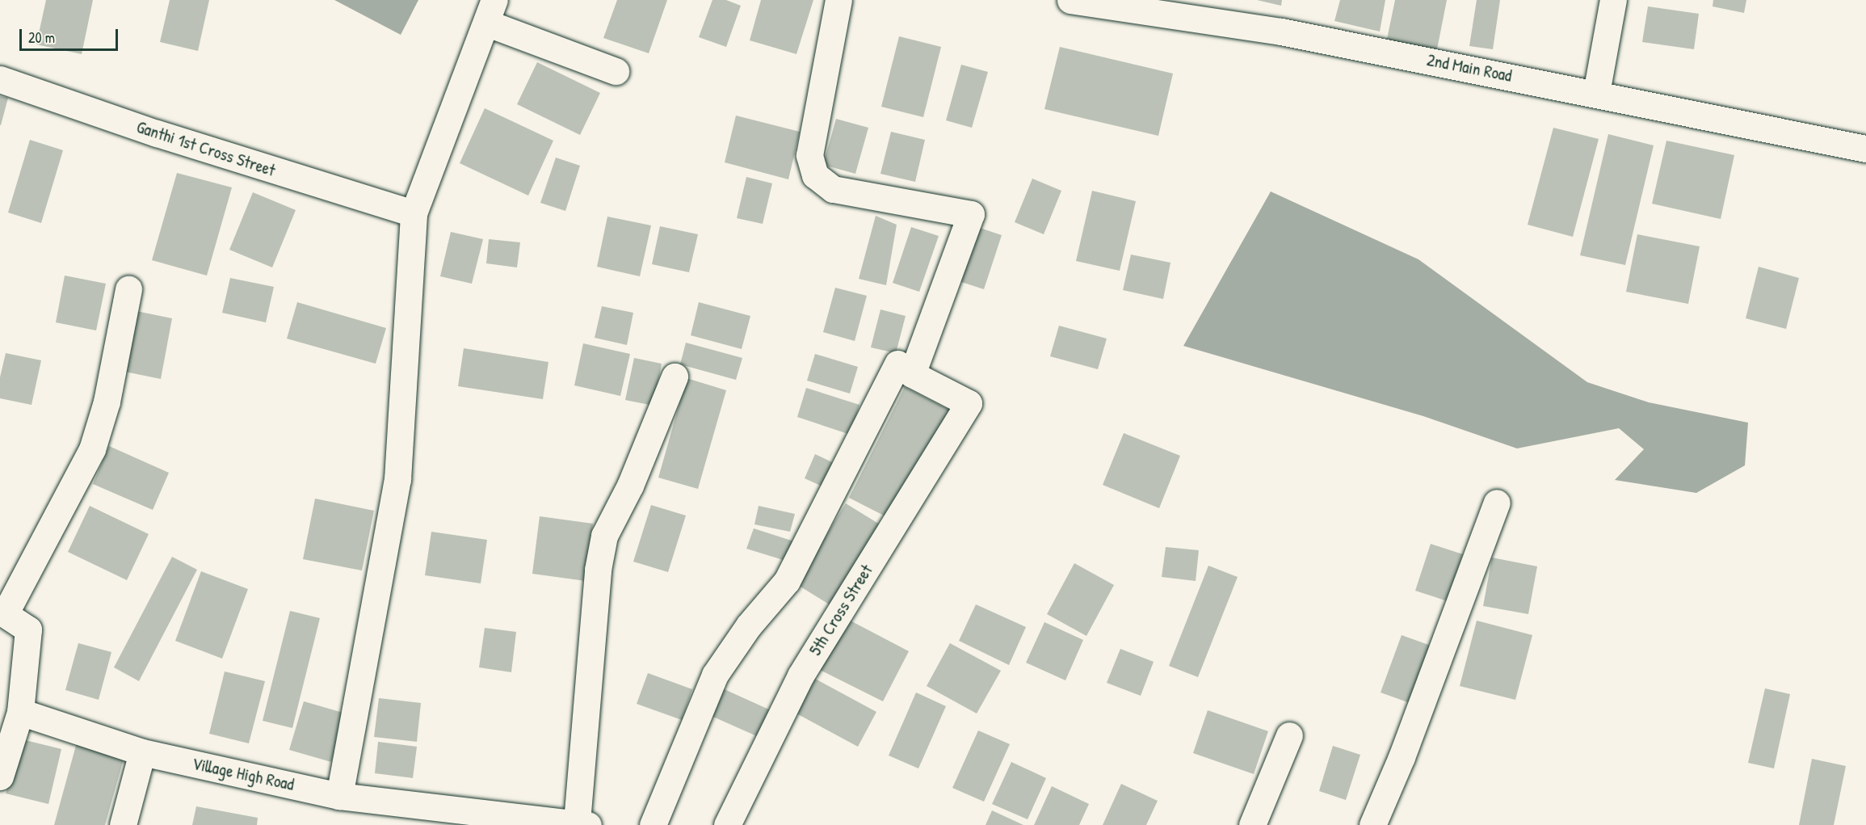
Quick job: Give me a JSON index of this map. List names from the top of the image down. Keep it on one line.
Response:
{"streets":{"street":["2nd Main Road","Ganthi 1st Cross Street","5th Cross Street","Village High Road"]},"scale_bar":"20 m"}
